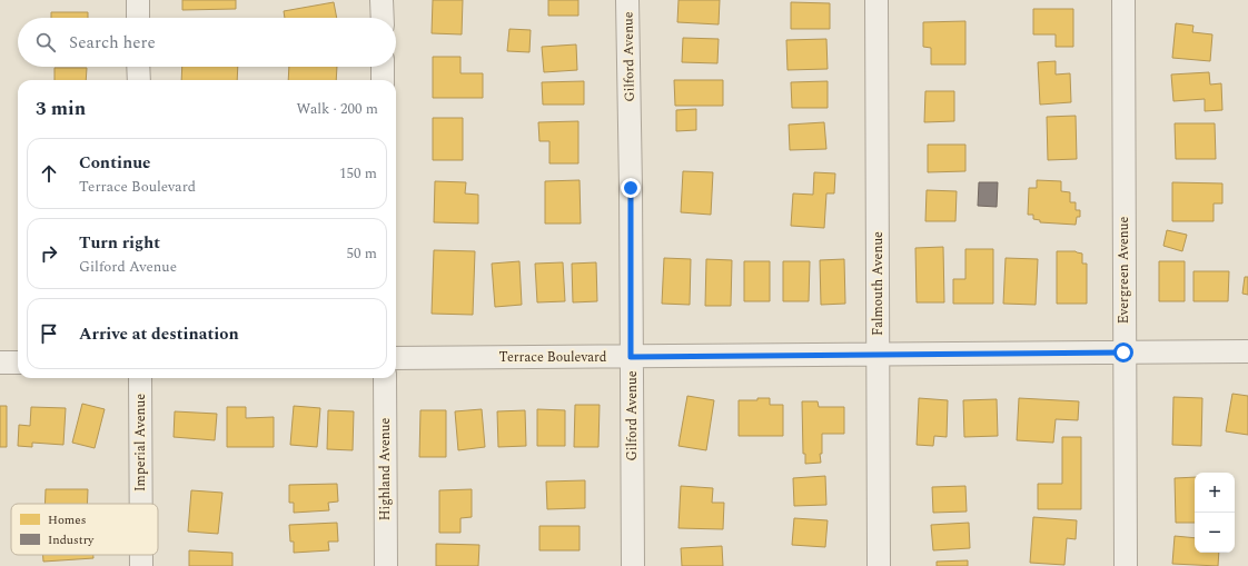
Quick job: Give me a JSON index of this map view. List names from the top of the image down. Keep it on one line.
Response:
{"streets":{"street":["Gilford Avenue","Evergreen Avenue","Falmouth Avenue","Terrace Boulevard","Imperial Avenue","Highland Avenue"]},"crossings":[["Gilford Avenue","Terrace Boulevard"],["Evergreen Avenue","Terrace Boulevard"],["Falmouth Avenue","Terrace Boulevard"]],"legend":["Homes","Industry"],"page":{"search":"Search here","heading":["3 min","Walk · 200 m"],"list":[["Continue","Terrace Boulevard","150 m"],["Turn right","Gilford Avenue","50 m"],"Arrive at destination"],"map_buttons":["+","−"]}}
